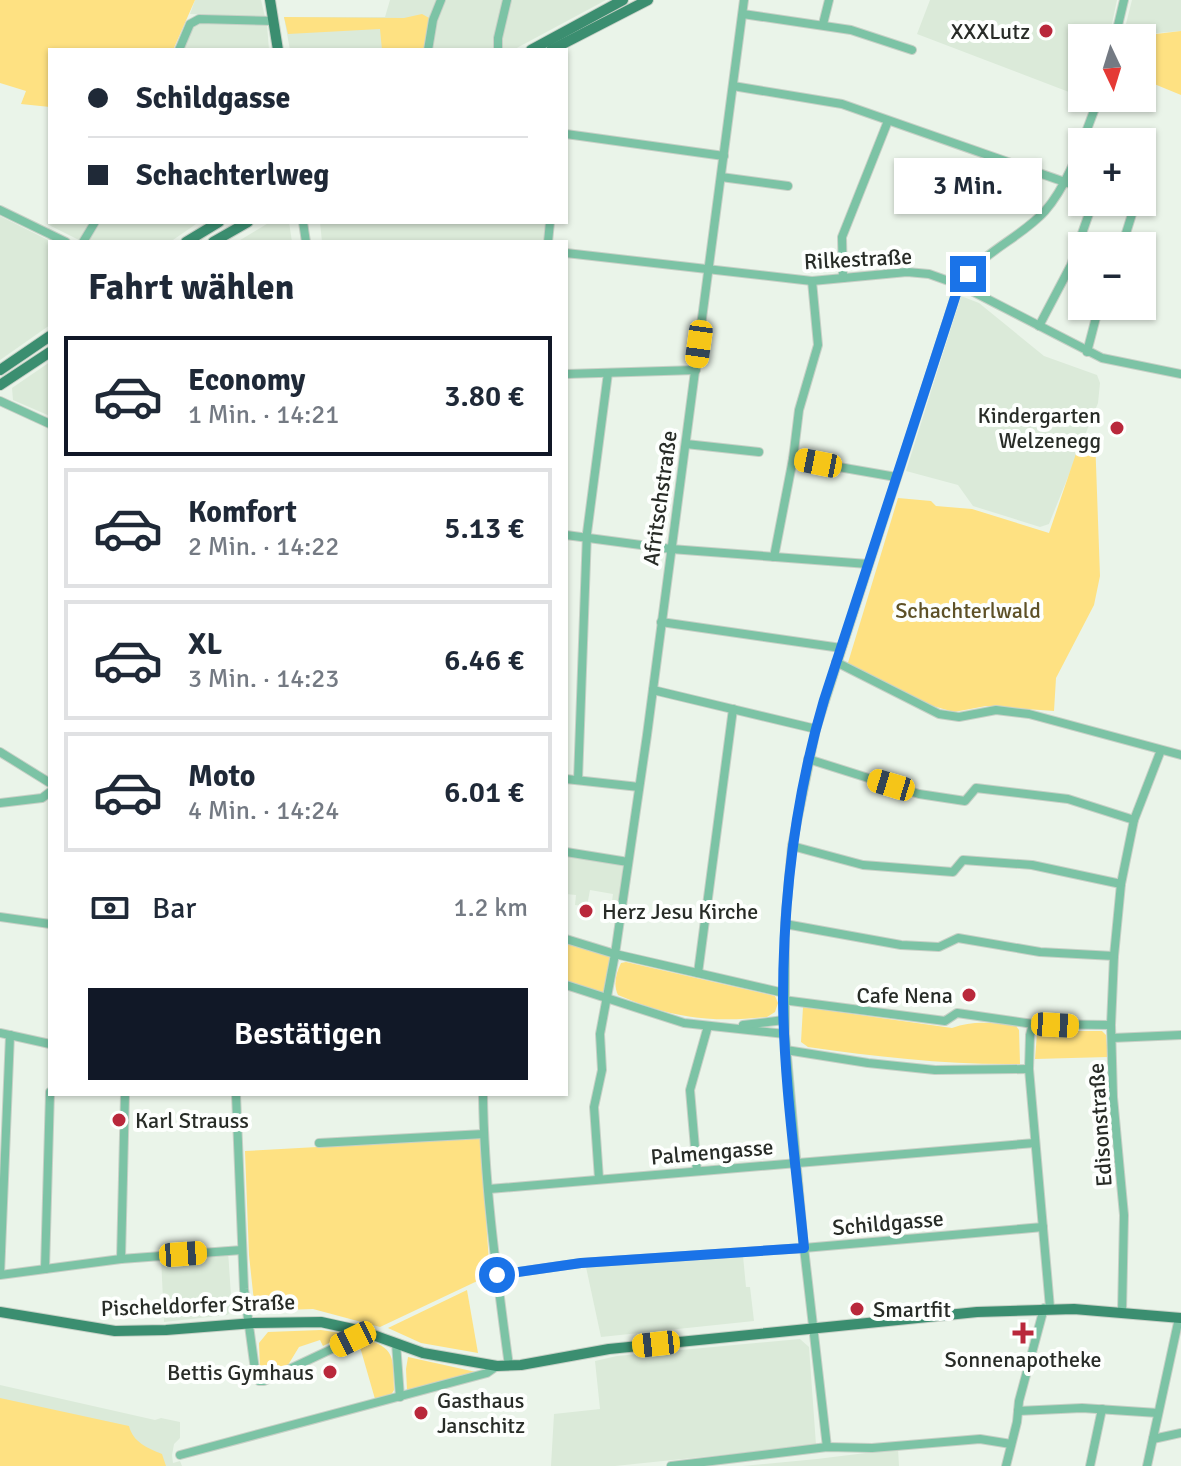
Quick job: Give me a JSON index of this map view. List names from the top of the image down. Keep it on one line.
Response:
{"streets":{"main road":["Pischeldorfer Straße"],"street":["Rilkestraße","Afritschstraße","Edisonstraße","Palmengasse","Schildgasse"]},"crossings":[["Rilkestraße","Afritschstraße"],["Afritschstraße","Palmengasse"],["Edisonstraße","Pischeldorfer Straße"]],"parks":["Schachterlwald"],"places":{"other":["XXXLutz","Kindergarten Welzenegg","Herz Jesu Kirche","Cafe Nena","Karl Strauss","Smartfit","Bettis Gymhaus","Gasthaus Janschitz"],"health":["Sonnenapotheke"]},"north":"bottom","page":{"map_buttons":["+","−"],"banner":["Schildgasse","Schachterlweg"],"bubble":"3 Min.","heading":"Fahrt wählen","list":[{"name":"Economy","note":"1 Min. · 14:21","value":"3.80 €"},{"name":"Komfort","note":"2 Min. · 14:22","value":"5.13 €"},{"name":"XL","note":"3 Min. · 14:23","value":"6.46 €"},{"name":"Moto","note":"4 Min. · 14:24","value":"6.01 €"}],"pay":["Bar","1.2 km"],"buttons":"Bestätigen"}}
